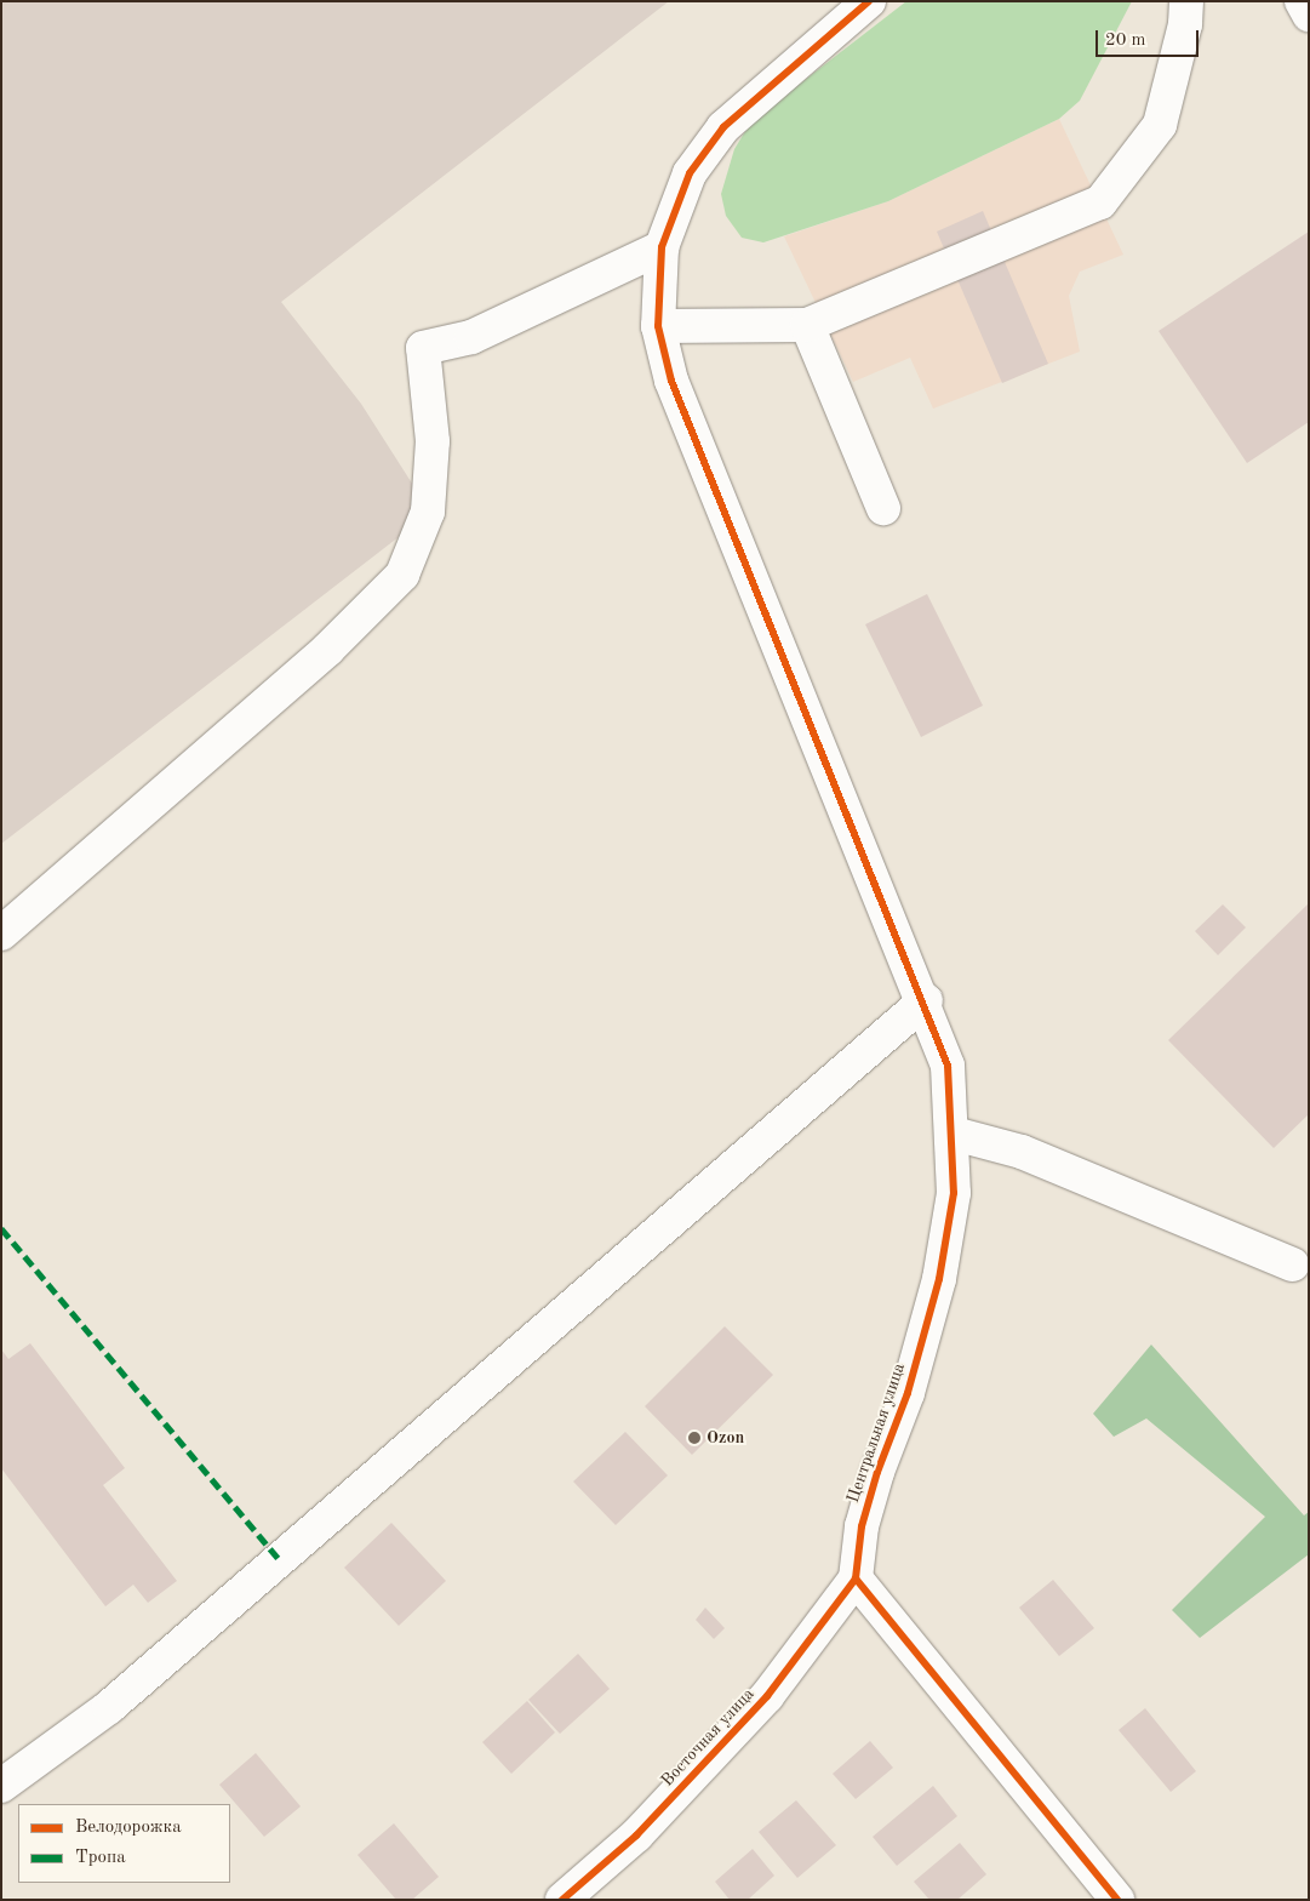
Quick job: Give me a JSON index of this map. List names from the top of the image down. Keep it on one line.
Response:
{"streets":{"street":["Центральная улица","Восточная улица"]},"crossings":[["Центральная улица","Восточная улица"]],"places":["Ozon"],"legend":["Велодорожка","Тропа"],"scale_bar":"20 m"}
